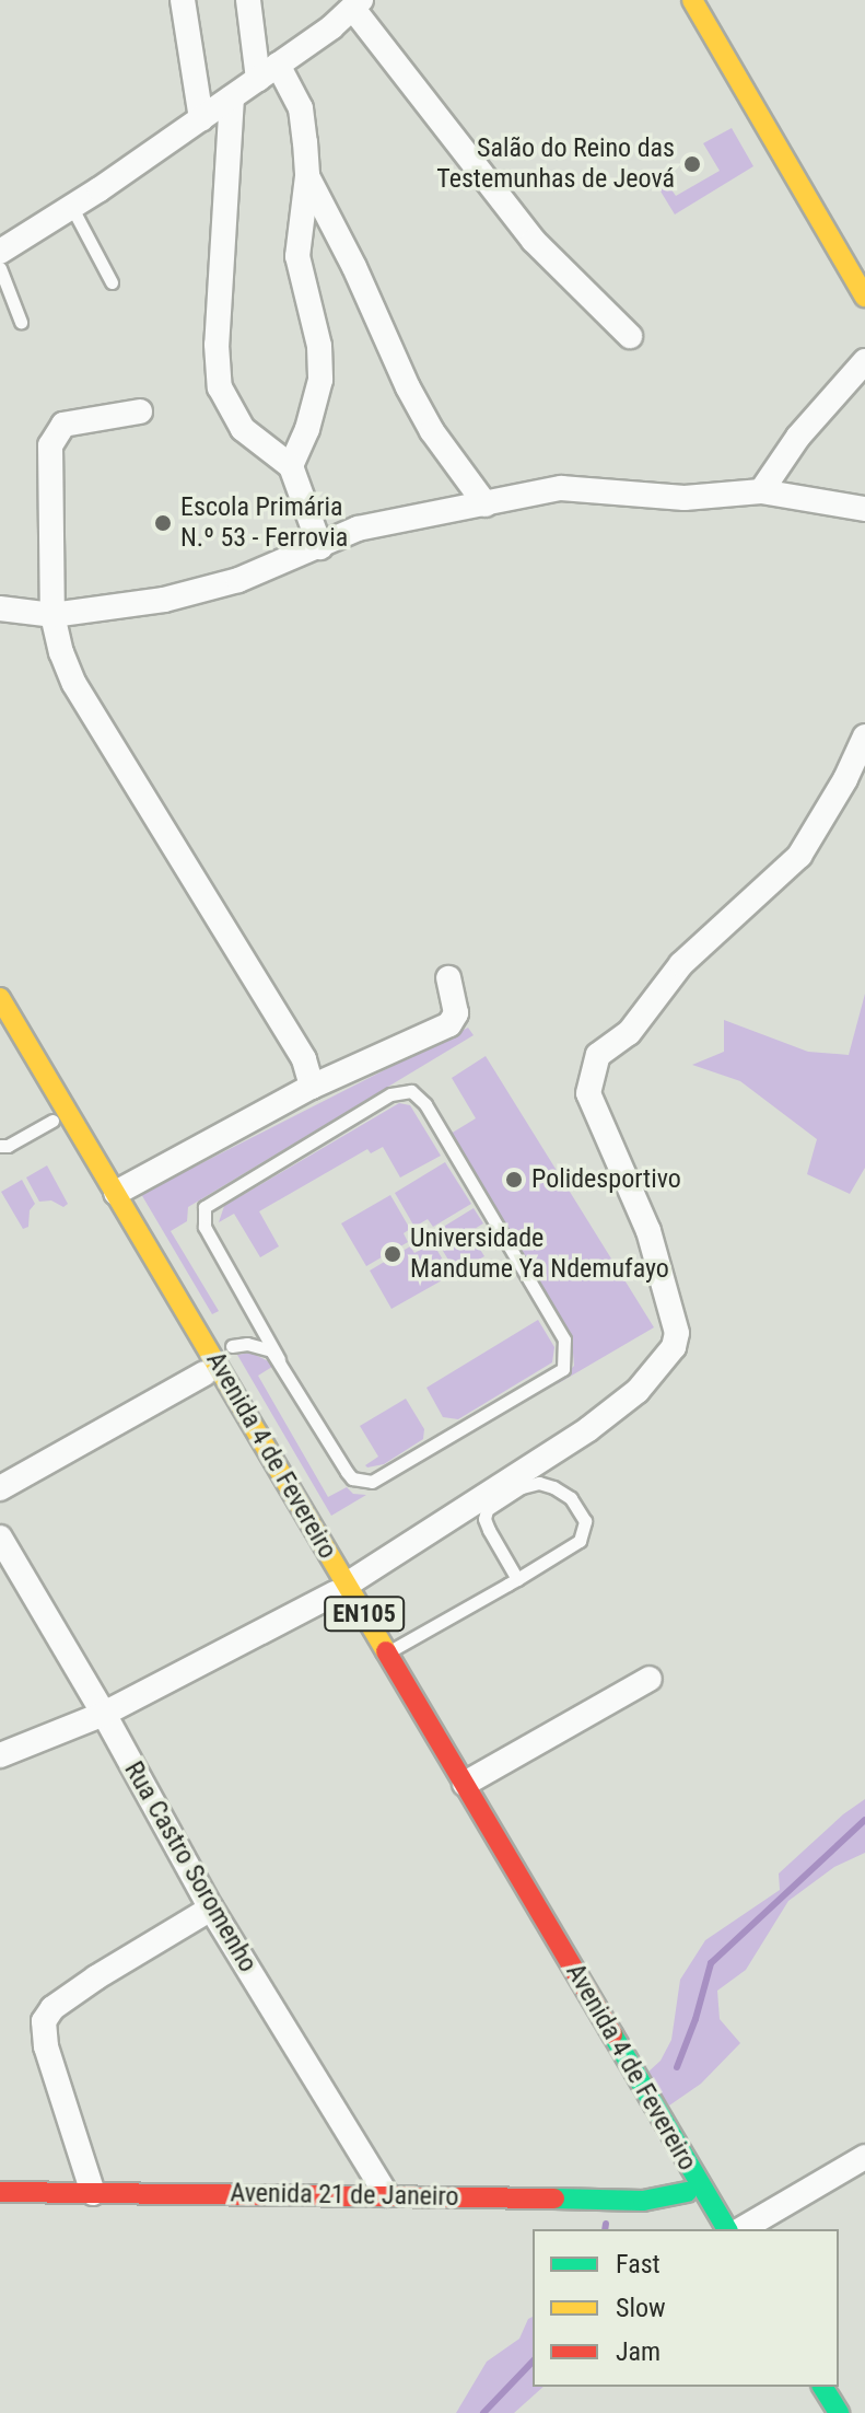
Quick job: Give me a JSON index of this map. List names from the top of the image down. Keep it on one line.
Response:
{"streets":{"main road":["Avenida 4 de Fevereiro","EN105","Avenida 21 de Janeiro"],"street":["Rua Castro Soromenho"]},"crossings":[["Avenida 4 de Fevereiro","Avenida 21 de Janeiro"],["Rua Castro Soromenho","Avenida 21 de Janeiro"]],"places":["Salão do Reino das Testemunhas de Jeová","Escola Primária N.º 53 - Ferrovia","Polidesportivo","Universidade Mandume Ya Ndemufayo"],"legend":["Fast","Slow","Jam"]}
